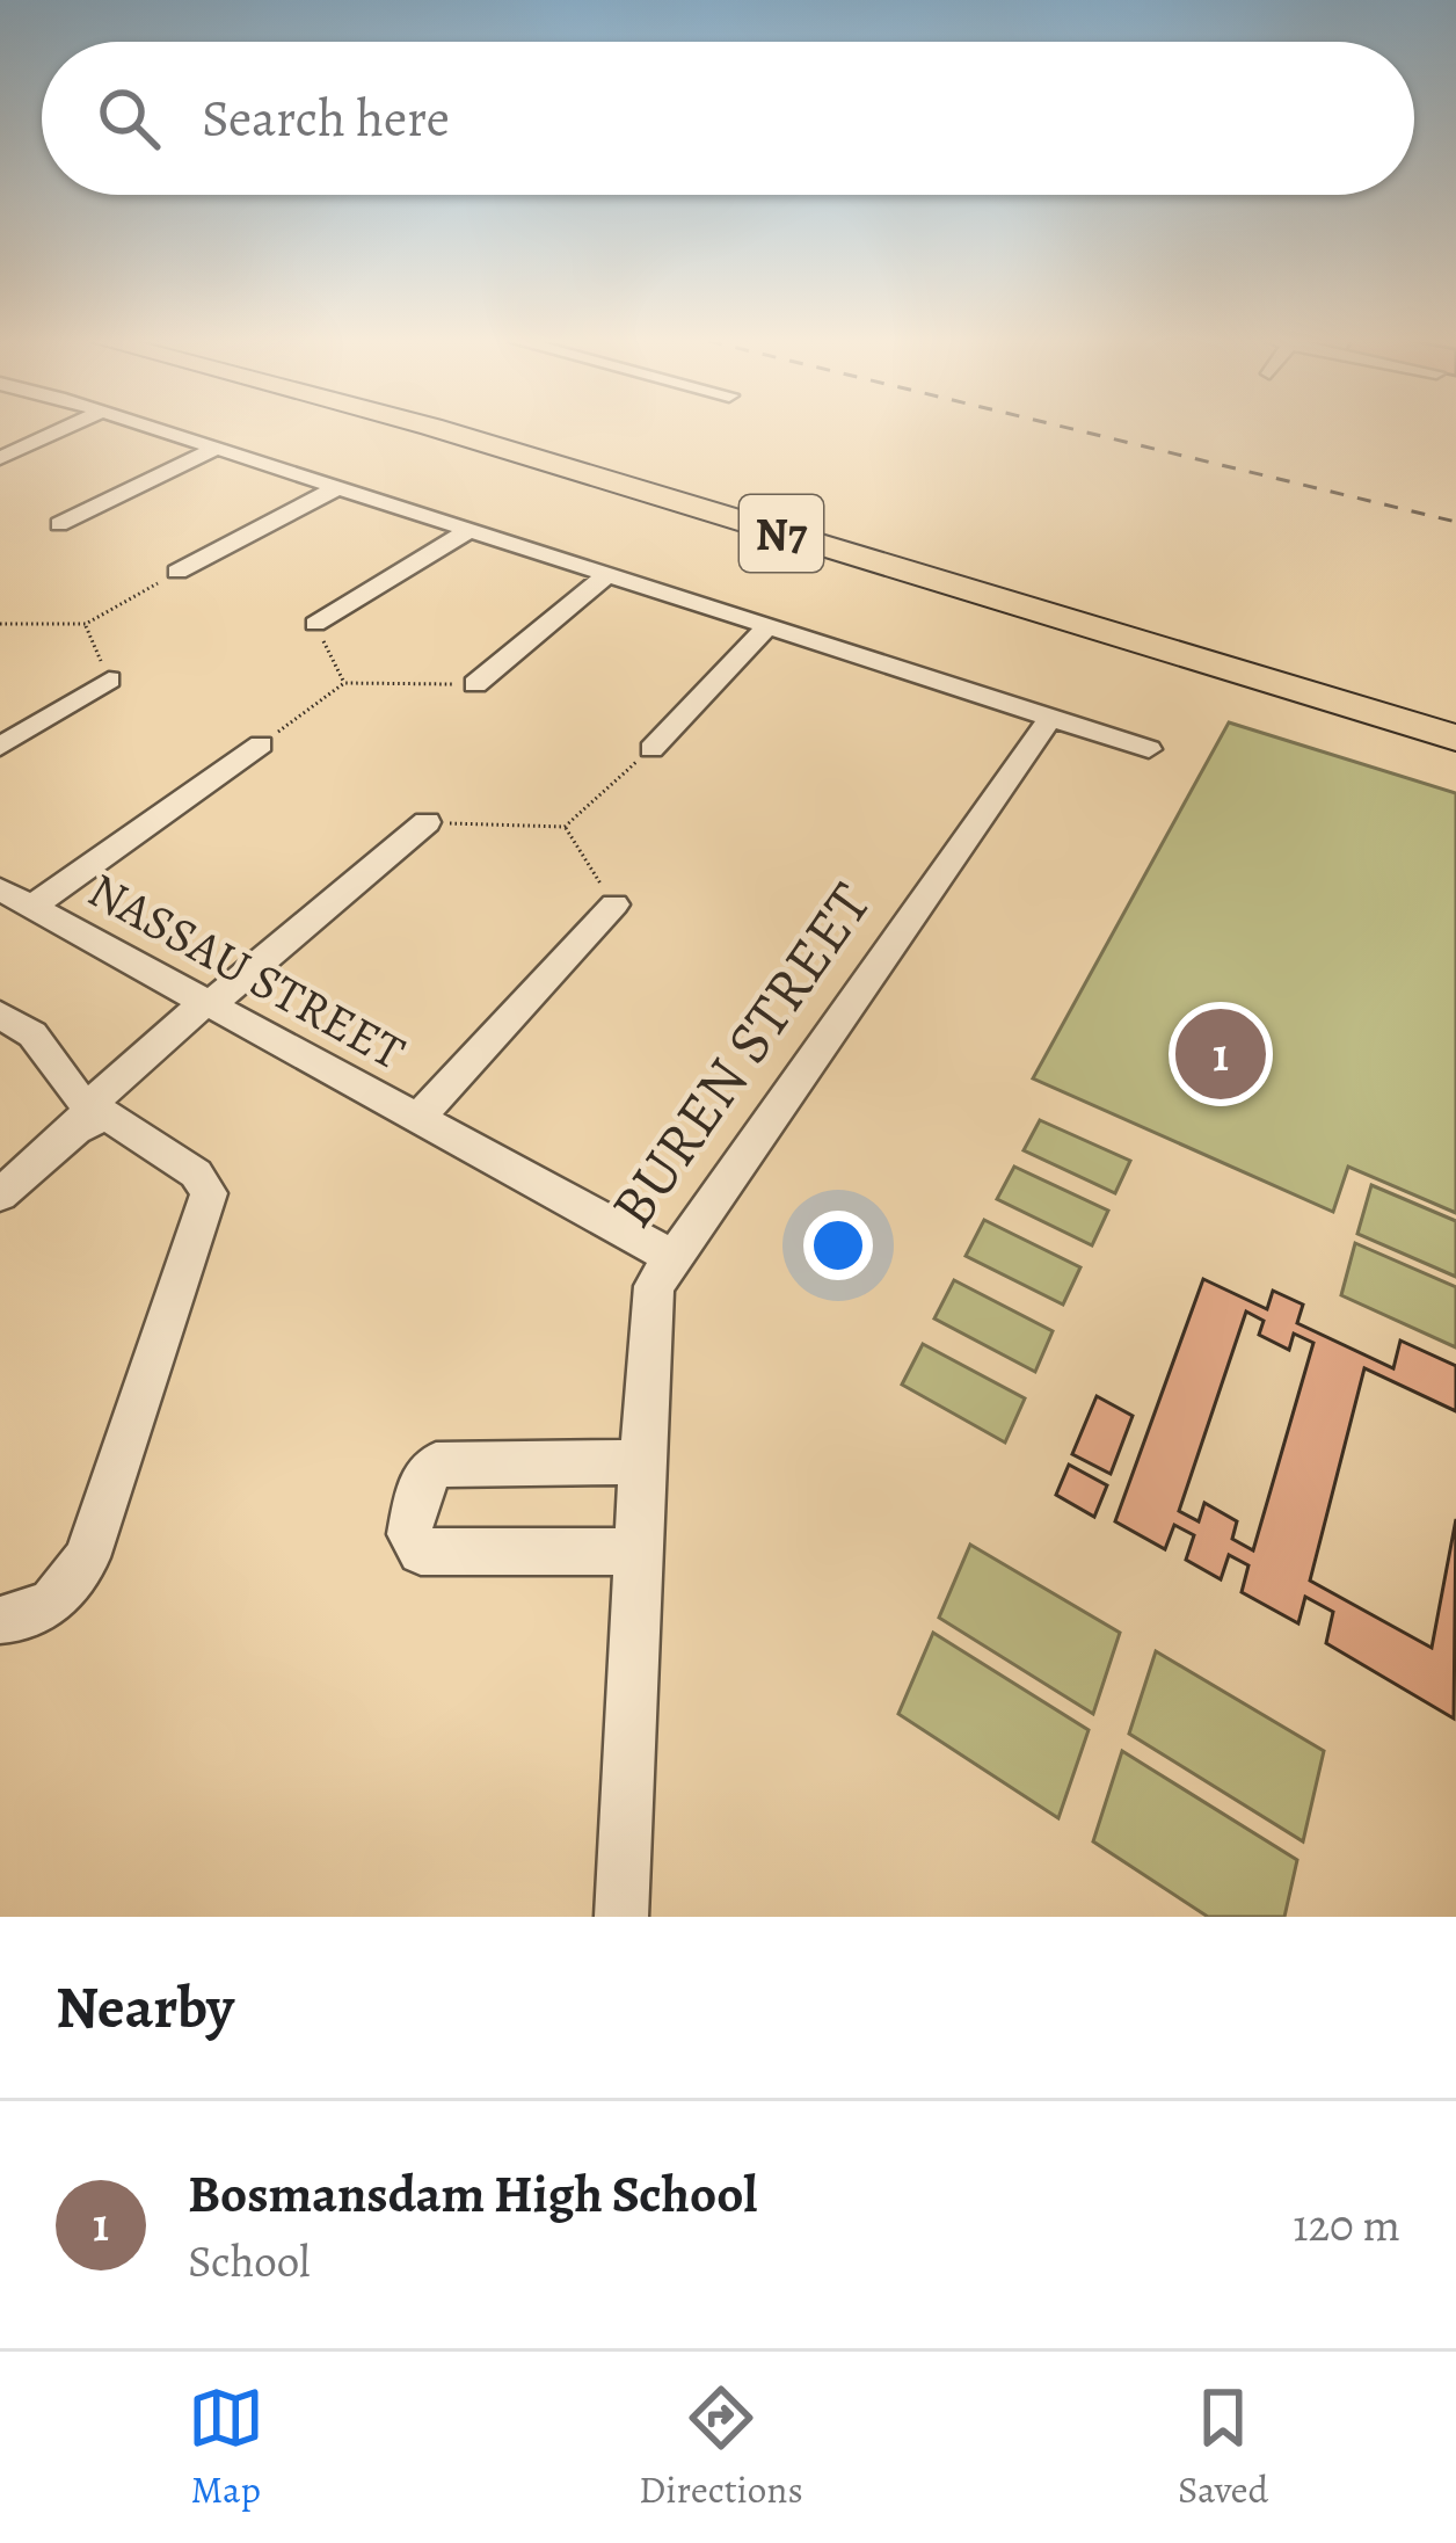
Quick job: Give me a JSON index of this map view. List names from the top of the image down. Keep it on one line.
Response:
{"streets":{"highway":["N7"],"street":["NASSAU STREET","BUREN STREET"]},"crossings":[["NASSAU STREET","BUREN STREET"]],"page":{"search":"Search here","pins":"1","heading":"Nearby","list":[{"mark":"1","name":"Bosmansdam High School","note":"School","value":"120 m"}],"nav":["Map","Directions","Saved"]}}
